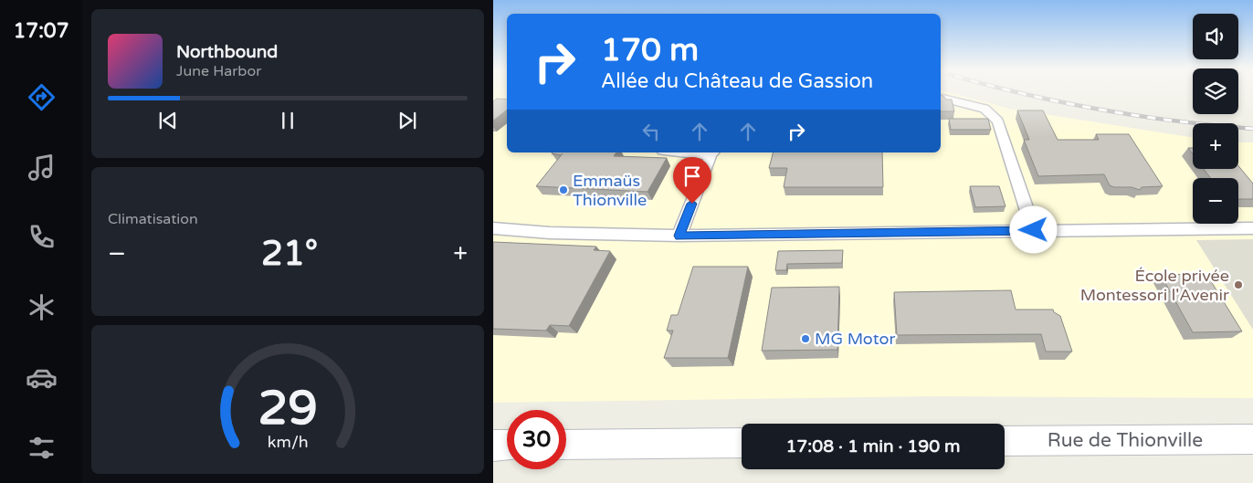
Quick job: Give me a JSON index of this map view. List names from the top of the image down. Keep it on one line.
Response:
{"streets":{"main road":["Rue de Thionville"]},"places":["Emmaüs Thionville","École privée Montessori l'Avenir","MG Motor"],"page":{"tabs":"17:07","map_buttons":["+","−"],"turn":["170 m","Allée du Château de Gassion"],"song":["Northbound","June Harbor"],"tile":"Climatisation","heat":["−","21°","+"],"limit":"30","trip":"17:08 · 1 min · 190 m","gauge":["29","km/h"]}}
